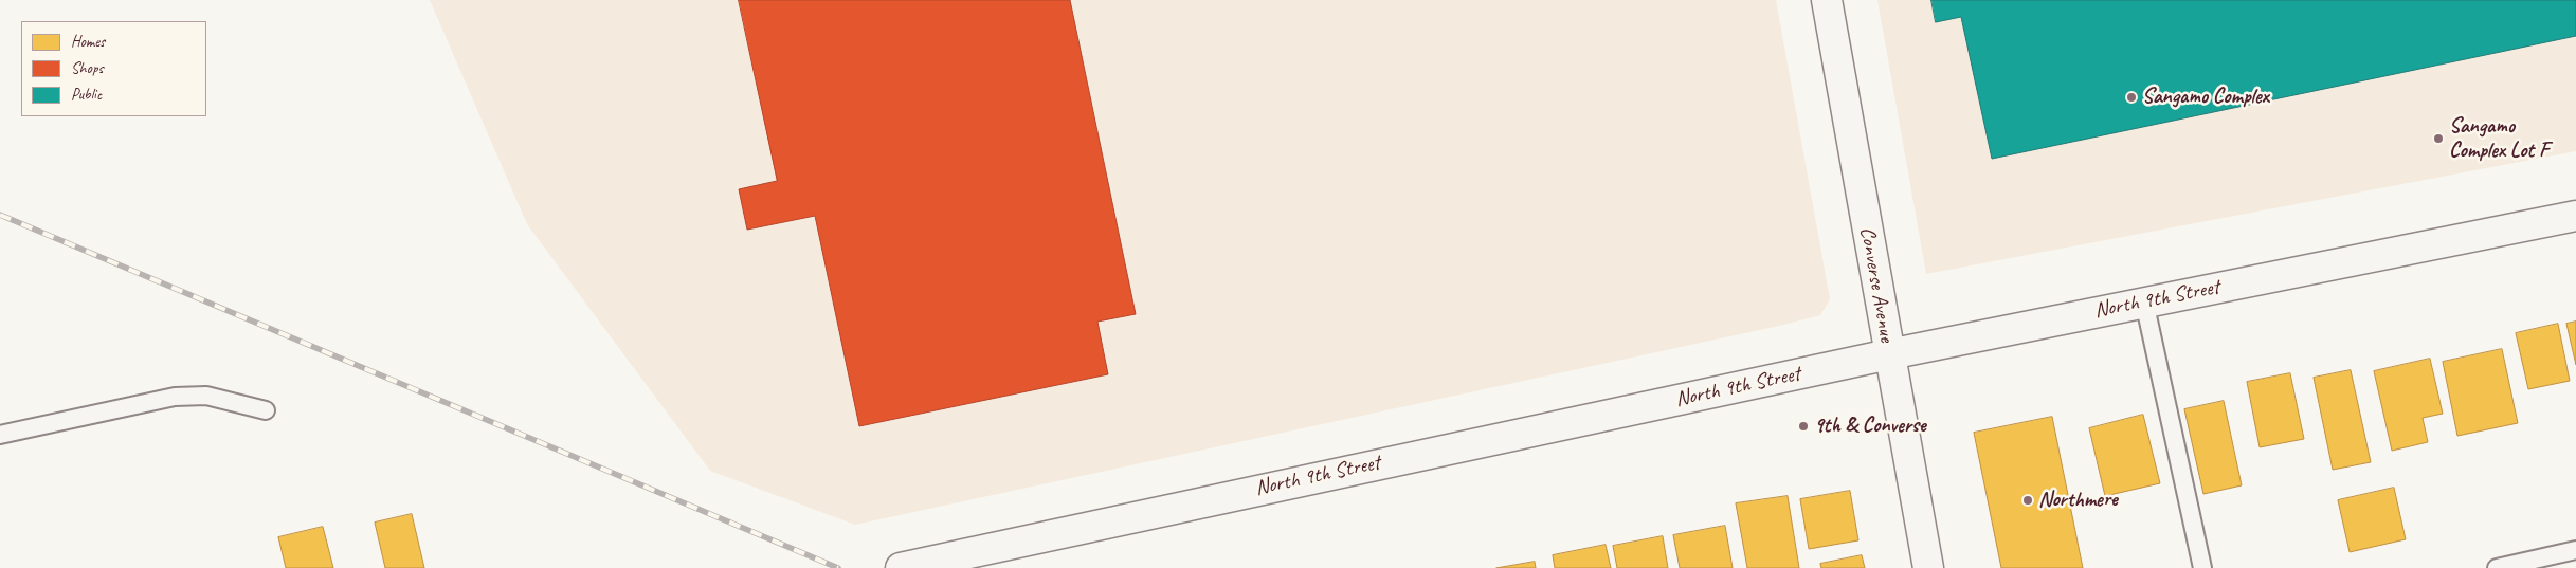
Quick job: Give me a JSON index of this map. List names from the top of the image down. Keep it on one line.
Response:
{"streets":{"main road":["Converse Avenue","North 9th Street"]},"crossings":[["Converse Avenue","North 9th Street"]],"places":["Sangamo Complex","Sangamo Complex Lot F","9th & Converse","Northmere"],"legend":["Homes","Shops","Public"]}
